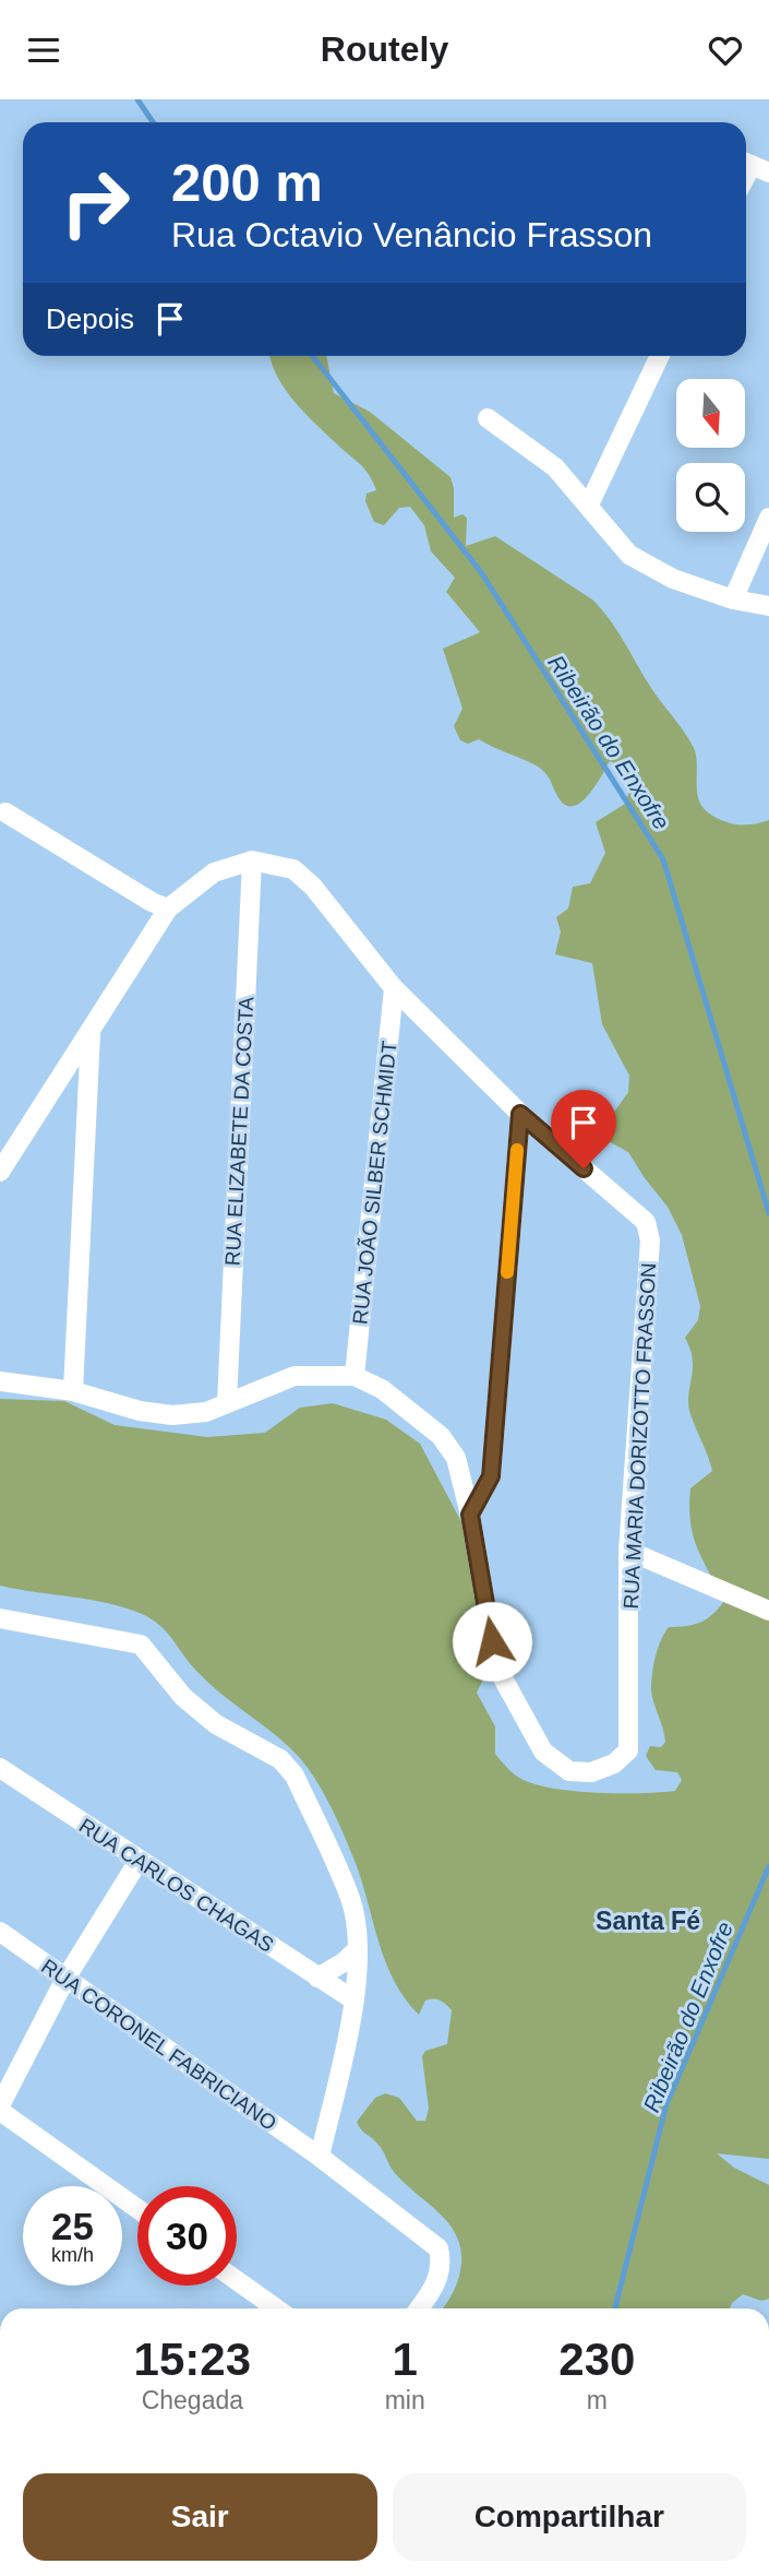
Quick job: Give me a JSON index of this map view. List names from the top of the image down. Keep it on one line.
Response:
{"streets":{"street":["RUA ELIZABETE DA COSTA","RUA JOÃO SILBER SCHMIDT","RUA MARIA DORIZOTTO FRASSON","RUA CARLOS CHAGAS","RUA CORONEL FABRICIANO"]},"districts":["Santa Fé"],"water":["Ribeirão do Enxofre"],"north":"bottom","page":{"header":"Routely","turn":["200 m","Rua Octavio Venâncio Frasson"],"then":"Depois","speed":"25 km/h","limit":"30","eta":["15:23","Chegada","1","min","230","m"],"buttons":["Sair","Compartilhar"]}}
